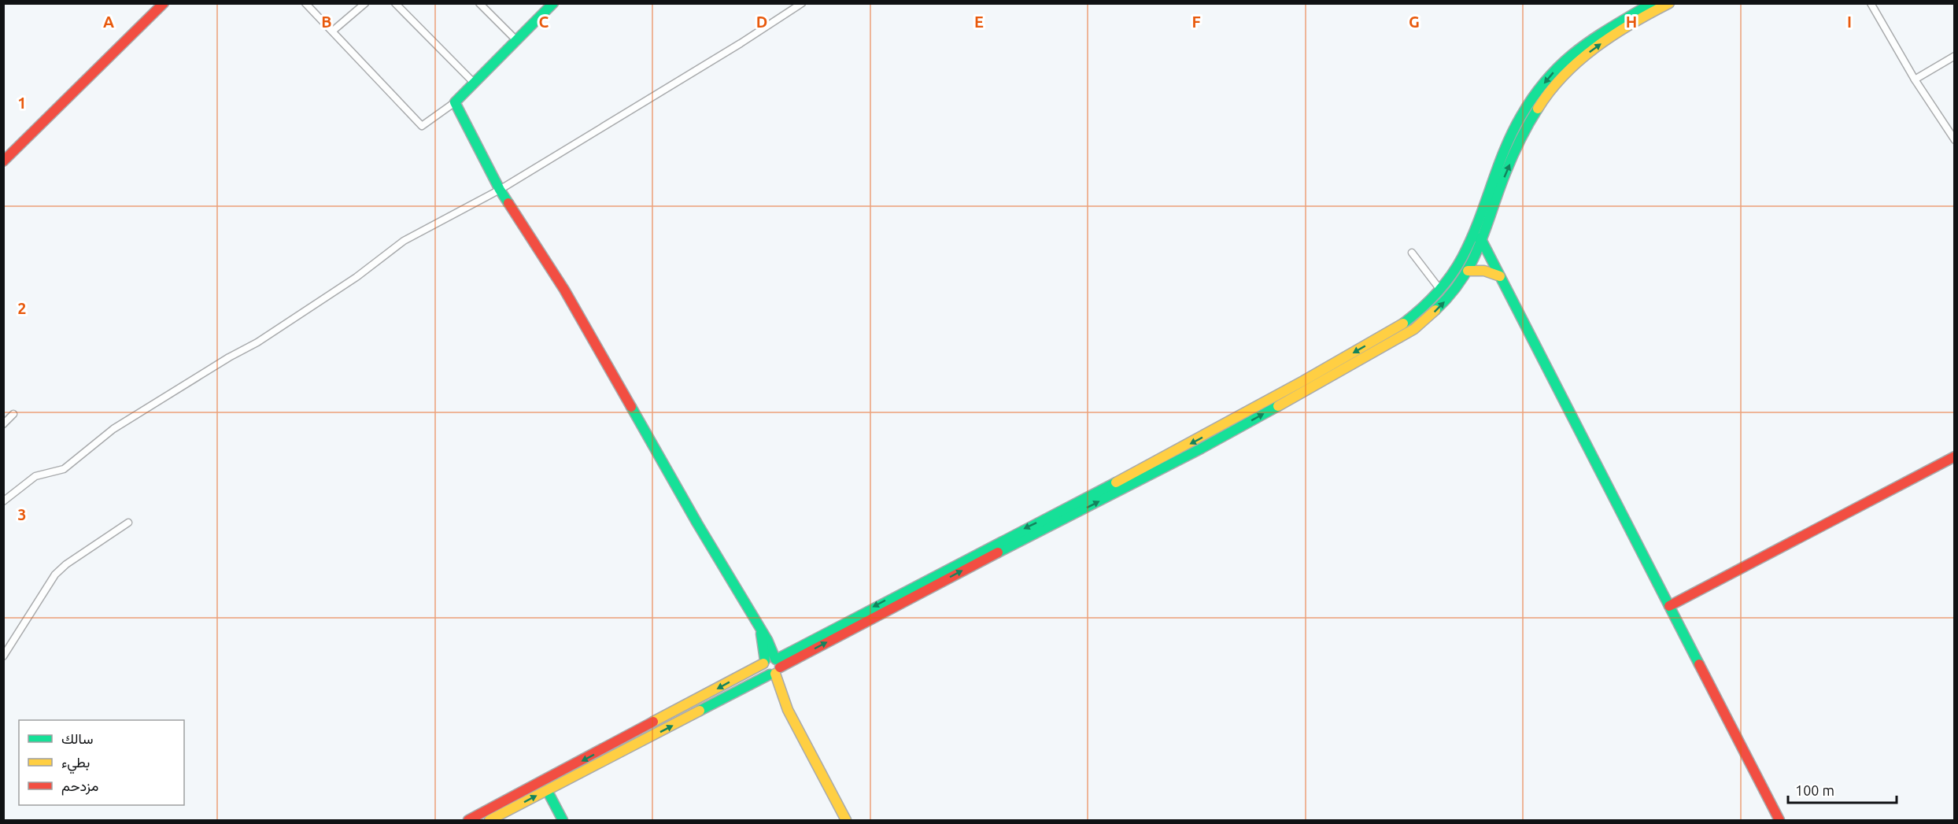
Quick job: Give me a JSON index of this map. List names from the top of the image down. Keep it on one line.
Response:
{"legend":["سالك","بطيء","مزدحم"],"scale_bar":"100 m","grid":{"columns":["A","B","C","D","E","F","G","H","I"],"rows":["1","2","3"]}}
